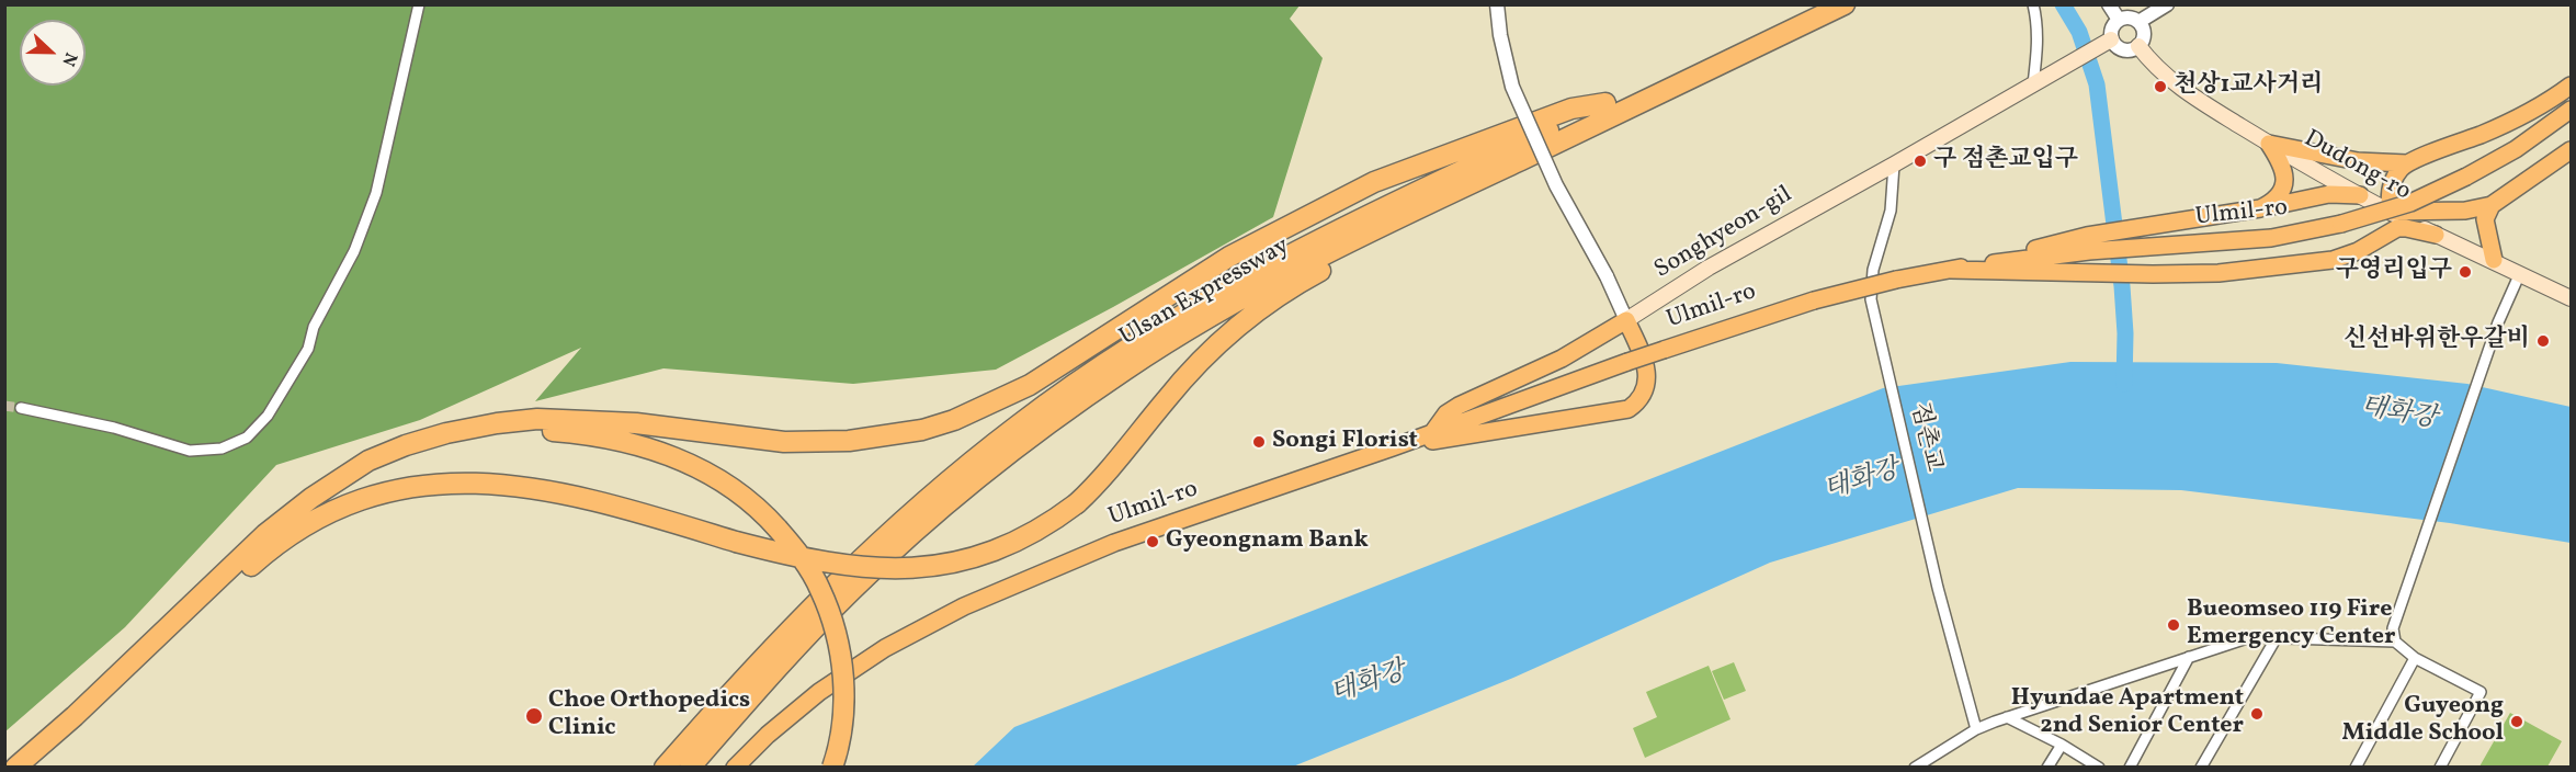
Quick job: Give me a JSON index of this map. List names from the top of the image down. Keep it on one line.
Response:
{"streets":{"highway":["Ulsan Expressway"],"main road":["Dudong-ro","Ulmil-ro","Songhyeon-gil"],"street":["점촌교"]},"crossings":[["Songhyeon-gil","점촌교"]],"water":["태화강"],"places":["천상1교사거리","구 점촌교입구","구영리입구","신선바위한우갈비","Songi Florist","Gyeongnam Bank","Bueomseo 119 Fire Emergency Center","Hyundae Apartment 2nd Senior Center","Choe Orthopedics Clinic","Guyeong Middle School"],"north":"right"}
